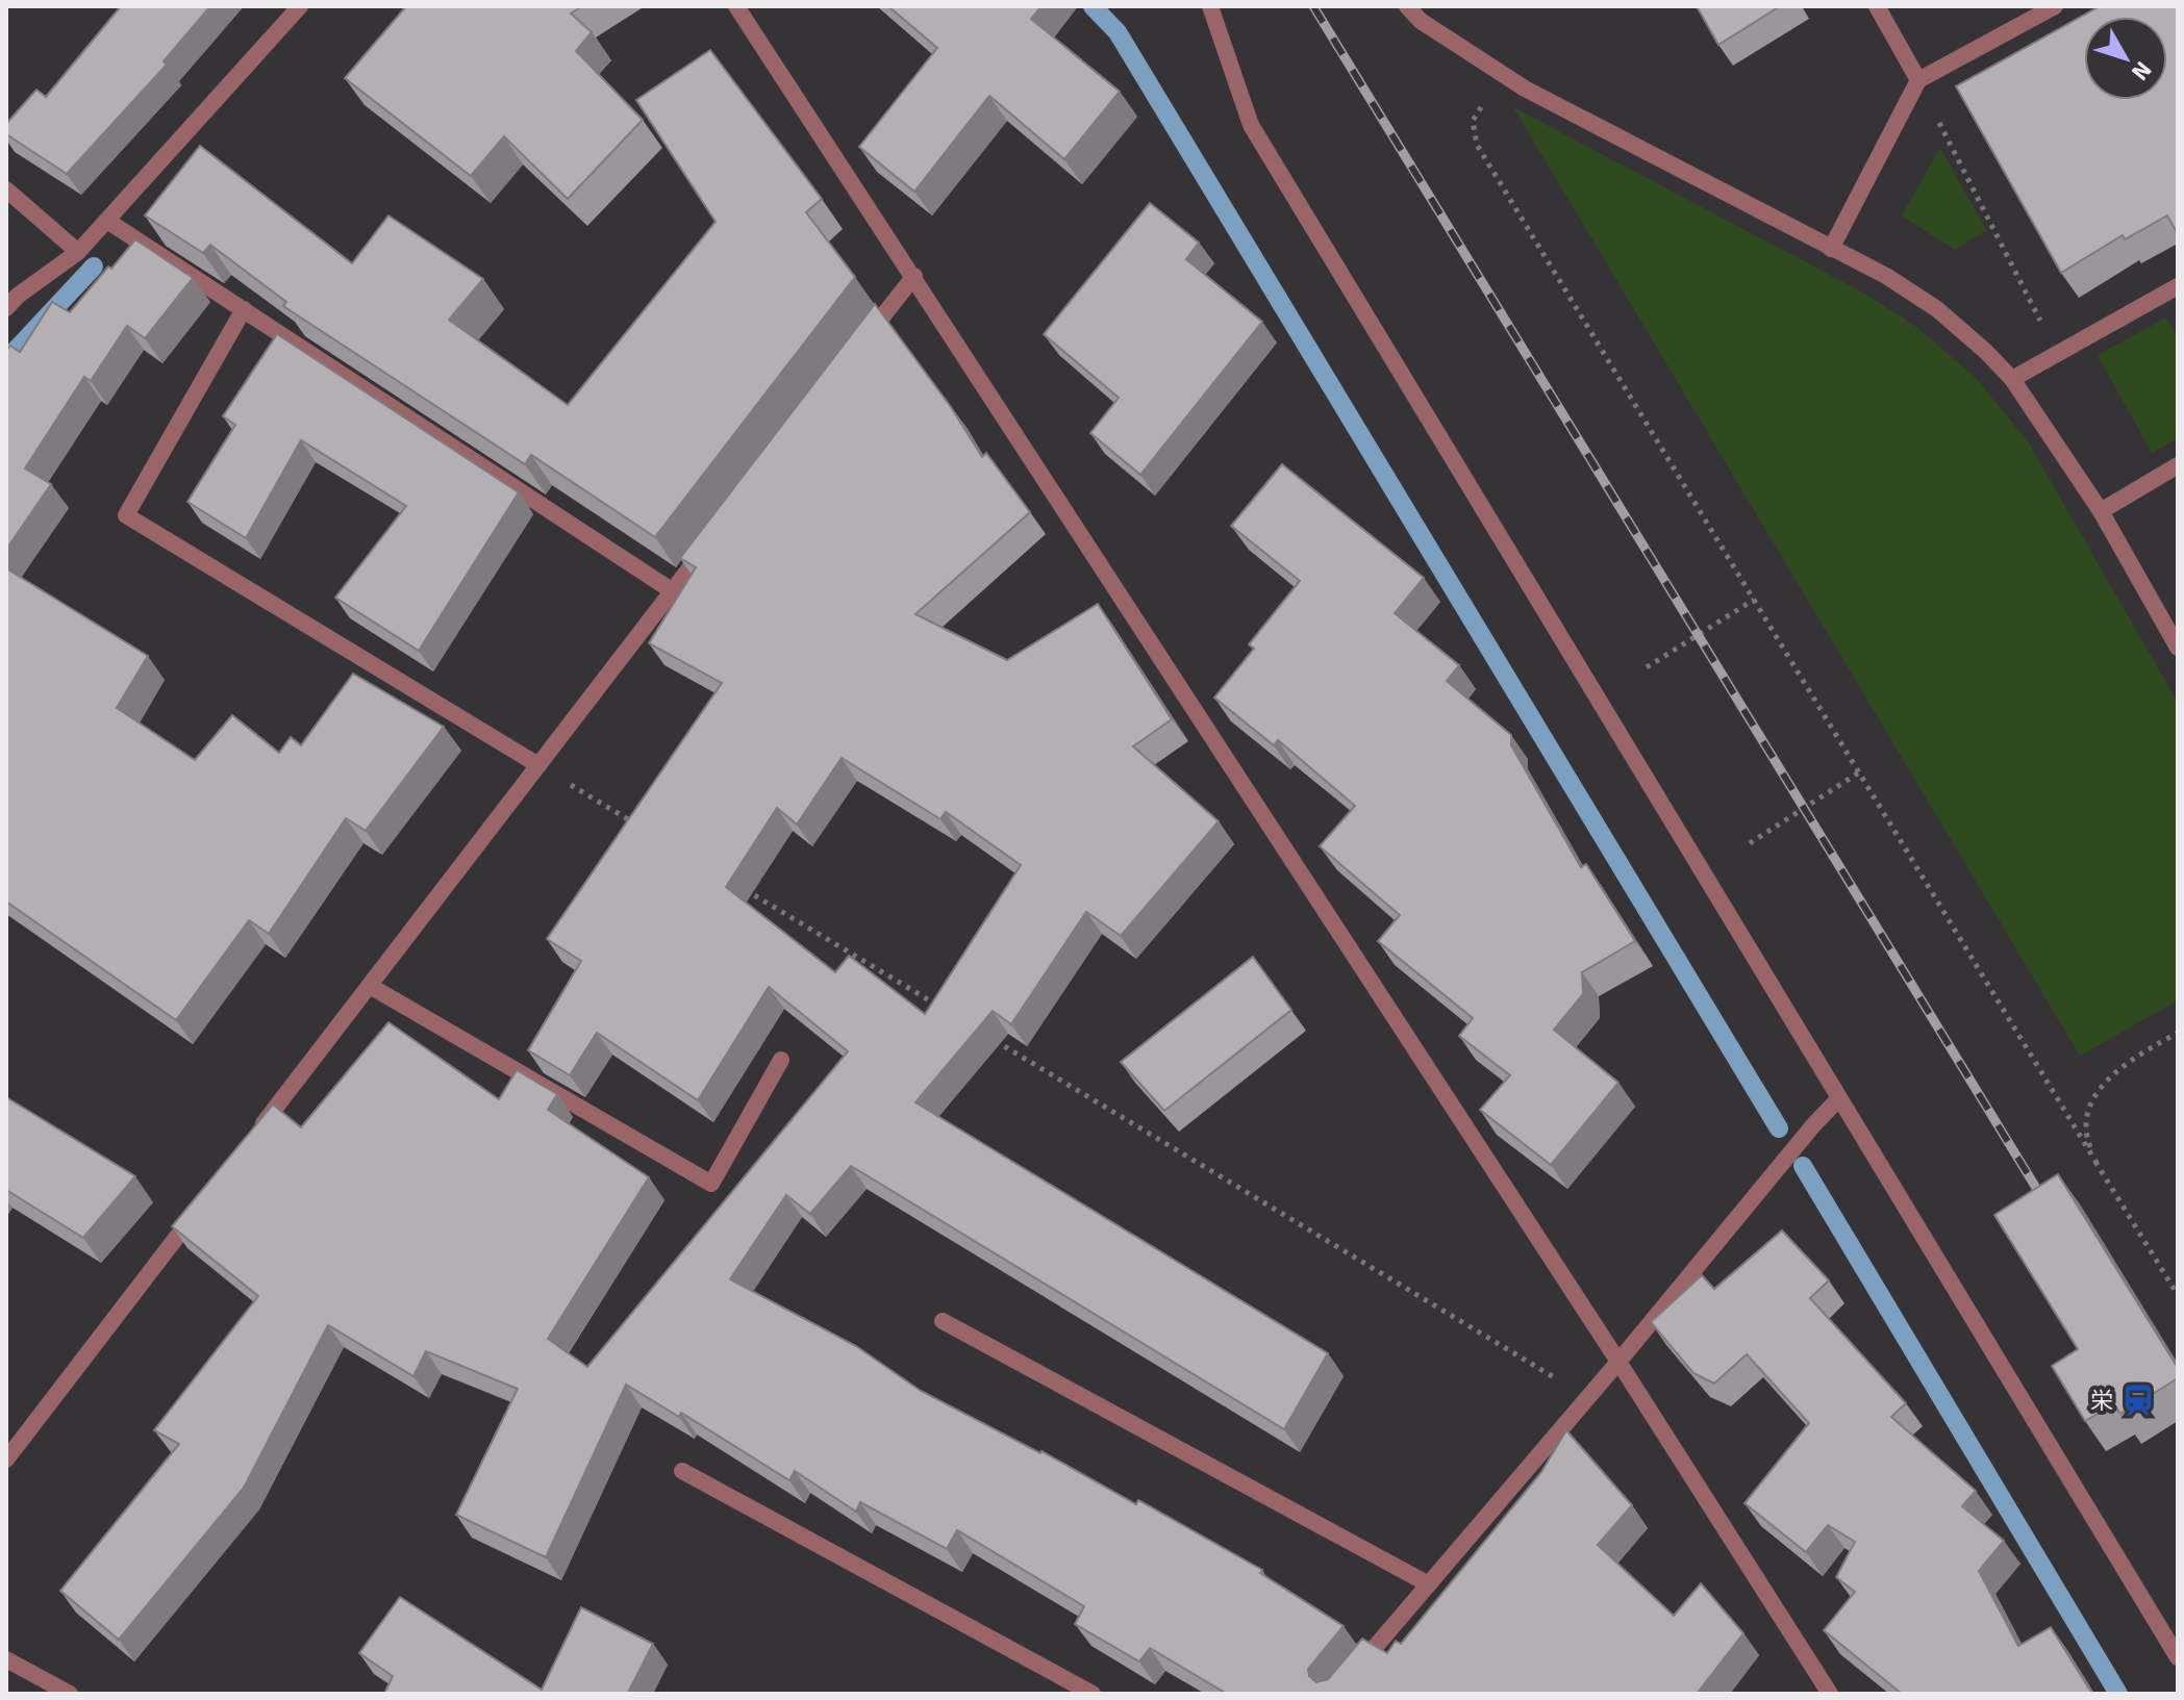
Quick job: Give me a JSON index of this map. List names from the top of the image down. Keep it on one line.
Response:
{"places":{"station":["栄"]},"north":"bottom right"}
